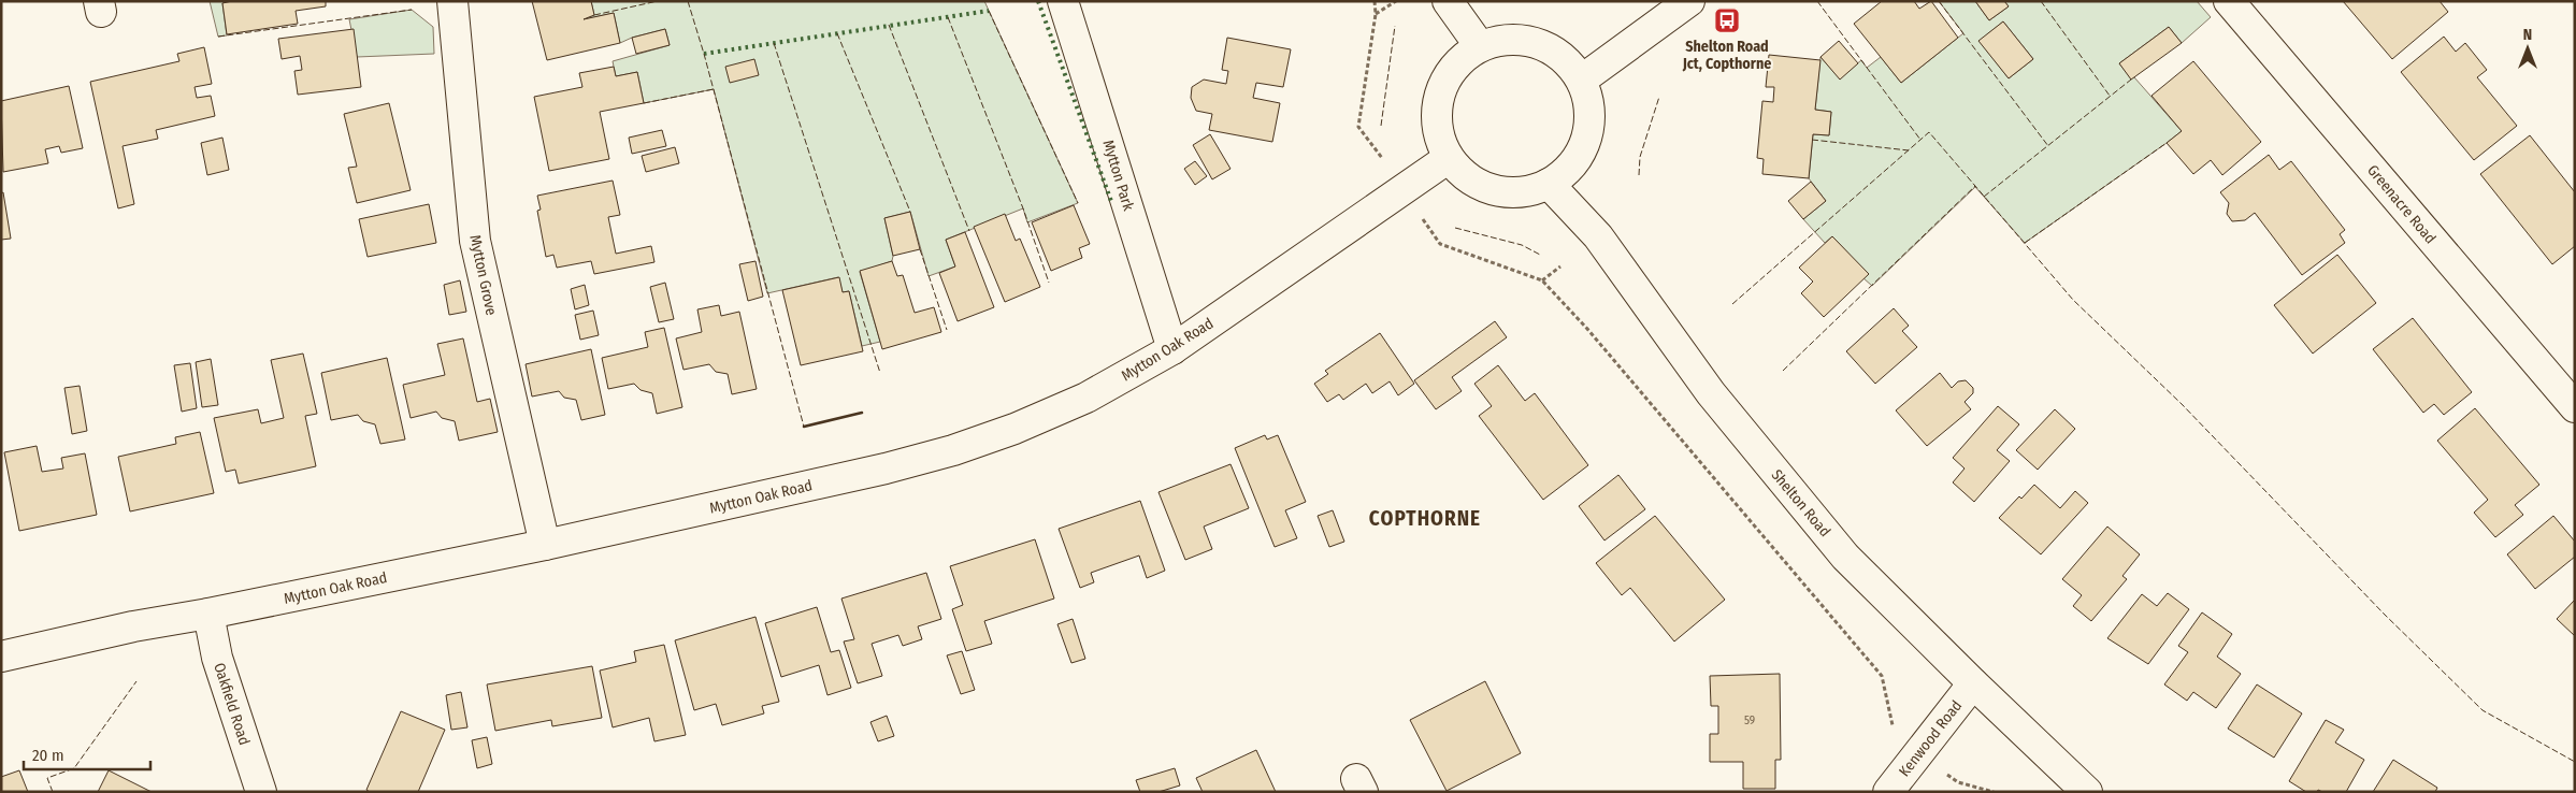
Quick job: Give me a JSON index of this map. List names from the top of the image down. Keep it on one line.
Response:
{"streets":{"main road":["Mytton Park","Greenacre Road","Mytton Grove","Mytton Oak Road","Shelton Road","Oakfield Road","Kenwood Road"]},"crossings":[["Mytton Park","Mytton Oak Road"],["Mytton Grove","Mytton Oak Road"],["Mytton Oak Road","Shelton Road"],["Mytton Oak Road","Oakfield Road"],["Shelton Road","Kenwood Road"]],"districts":["COPTHORNE"],"places":{"bus stop":["Shelton Road Jct, Copthorne"]},"house_numbers":["59"],"scale_bar":"20 m","north":"top"}
